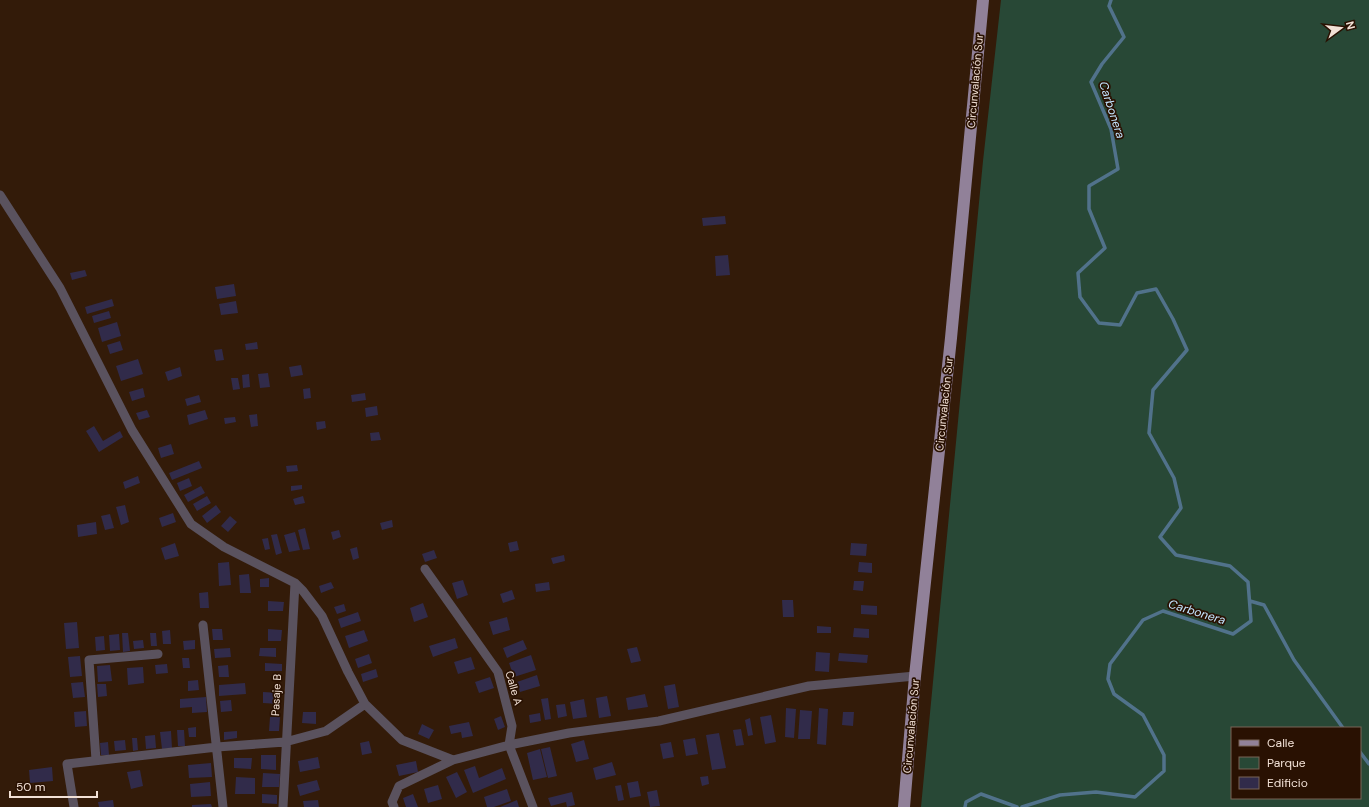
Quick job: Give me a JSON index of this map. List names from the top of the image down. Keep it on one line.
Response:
{"streets":{"main road":["Circunvalación Sur"],"street":["Calle A","Pasaje B"]},"water":["Carbonera"],"legend":["Calle","Parque","Edificio"],"scale_bar":"50 m","north":"right"}
